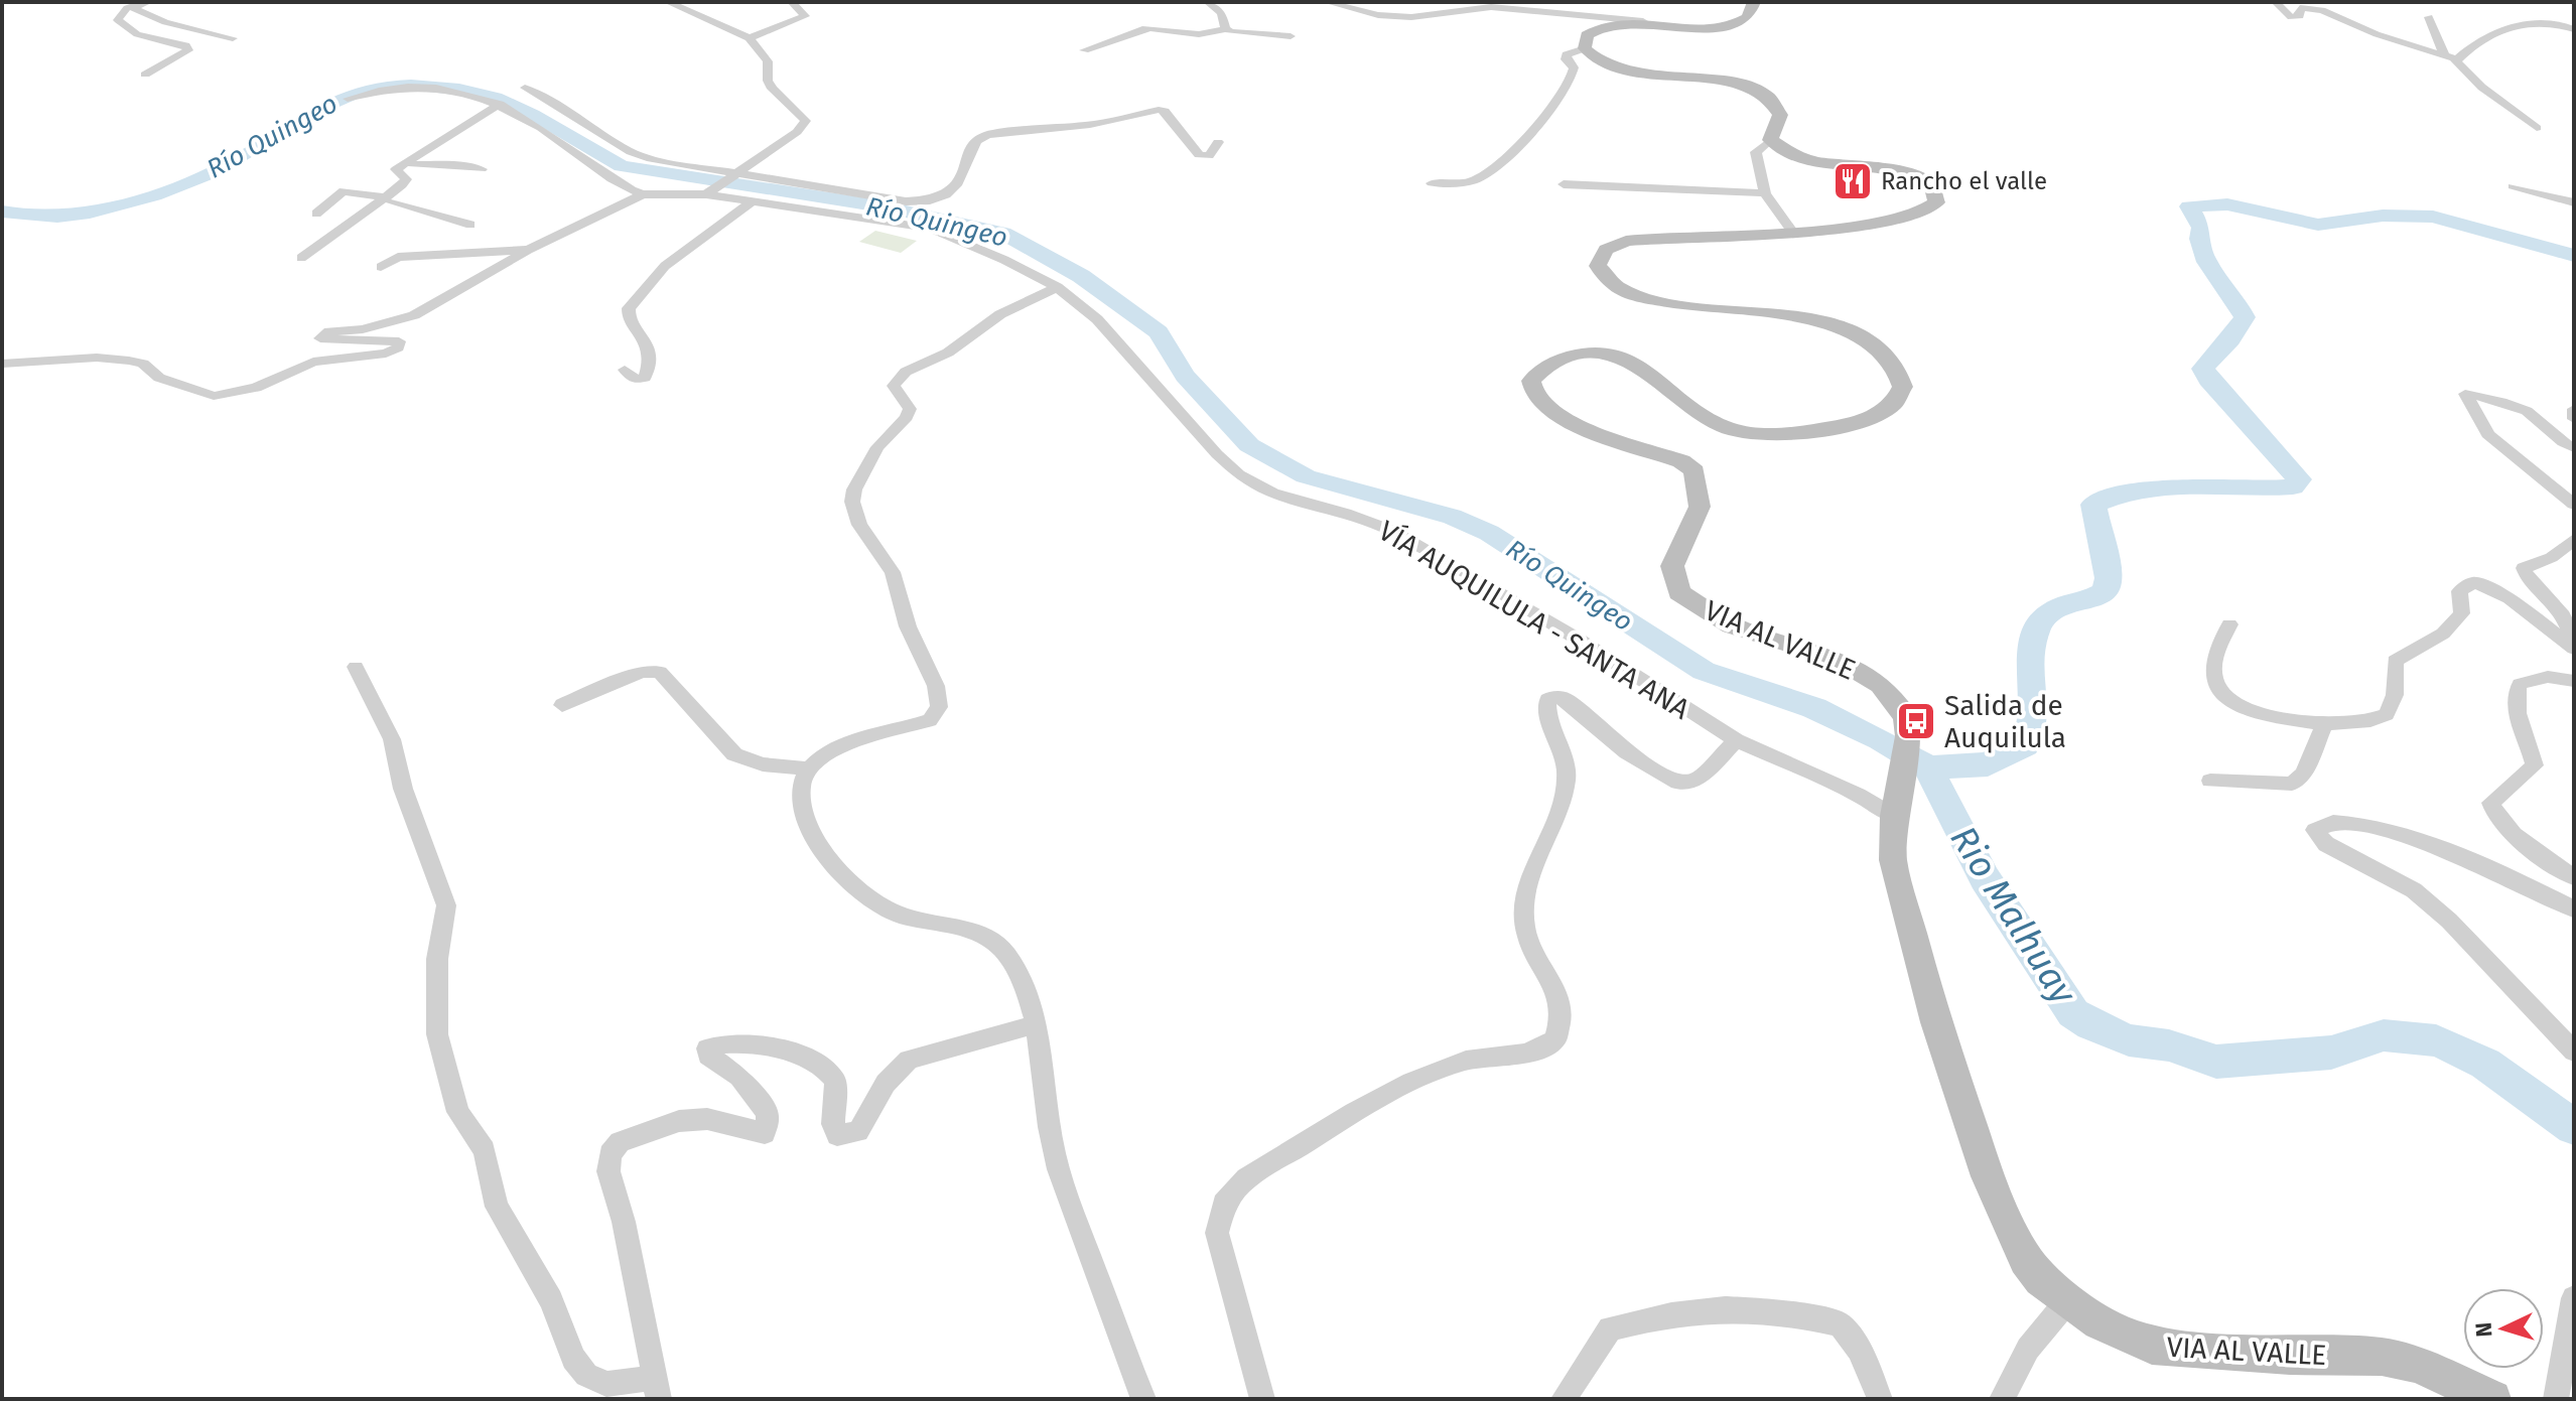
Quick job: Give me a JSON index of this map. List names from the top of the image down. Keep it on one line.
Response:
{"streets":{"main road":["VIA AL VALLE"],"street":["VÍA AUQUILULA - SANTA ANA"]},"crossings":[["VÍA AUQUILULA - SANTA ANA","VIA AL VALLE"]],"water":["Río Quingeo","Rio Malhuay"],"places":{"restaurant":["Rancho el valle"],"bus stop":["Salida de Auquilula"]},"north":"left"}
